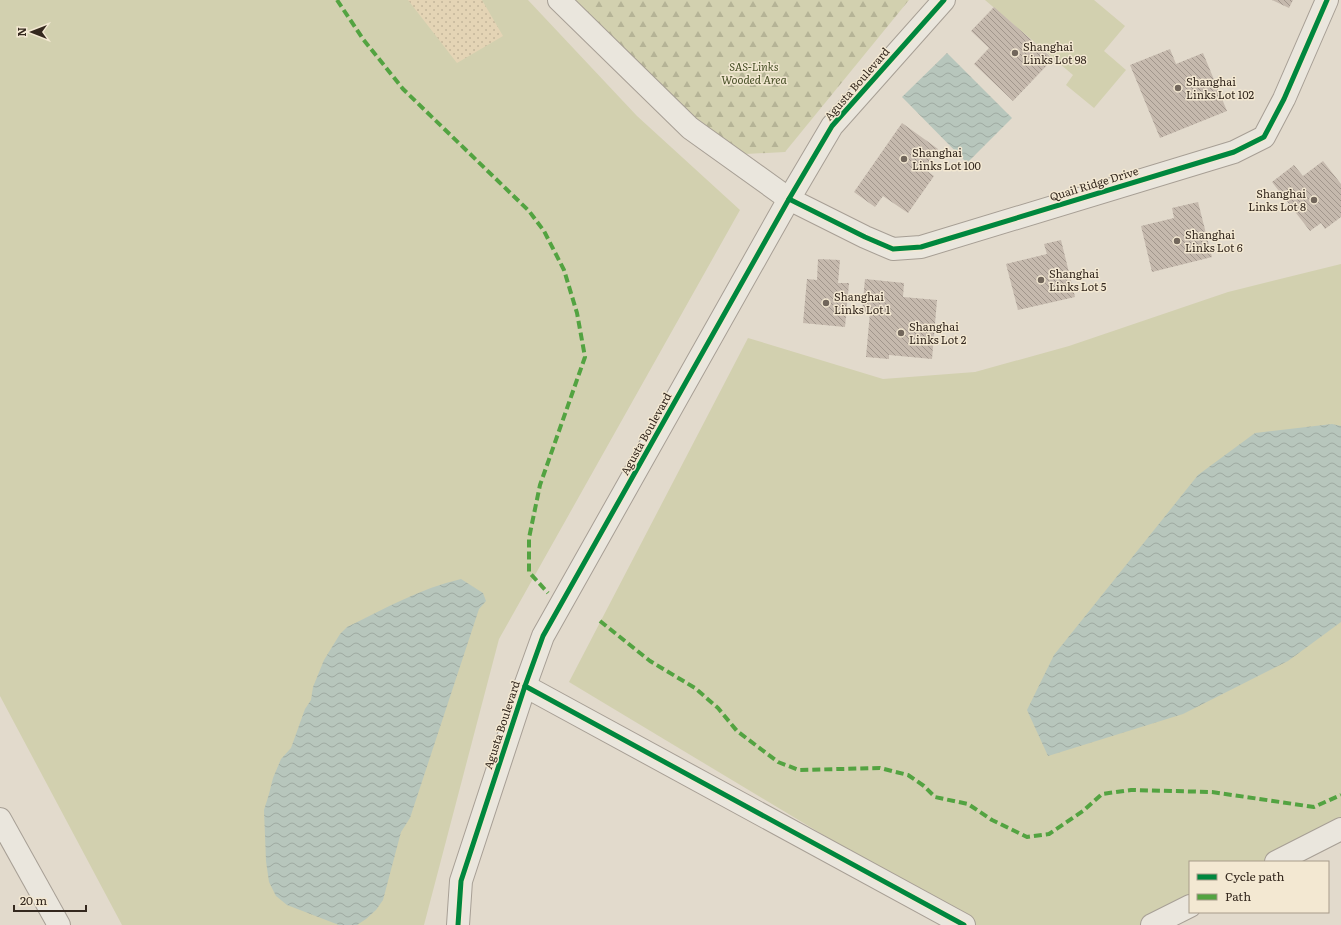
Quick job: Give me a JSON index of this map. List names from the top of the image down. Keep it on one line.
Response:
{"streets":{"street":["Agusta Boulevard","Quail Ridge Drive"]},"crossings":[["Agusta Boulevard","Quail Ridge Drive"]],"parks":["SAS-Links Wooded Area"],"places":["Shanghai Links Lot 98","Shanghai Links Lot 102","Shanghai Links Lot 100","Shanghai Links Lot 8","Shanghai Links Lot 6","Shanghai Links Lot 5","Shanghai Links Lot 1","Shanghai Links Lot 2"],"legend":["Cycle path","Path"],"scale_bar":"20 m","north":"left"}
